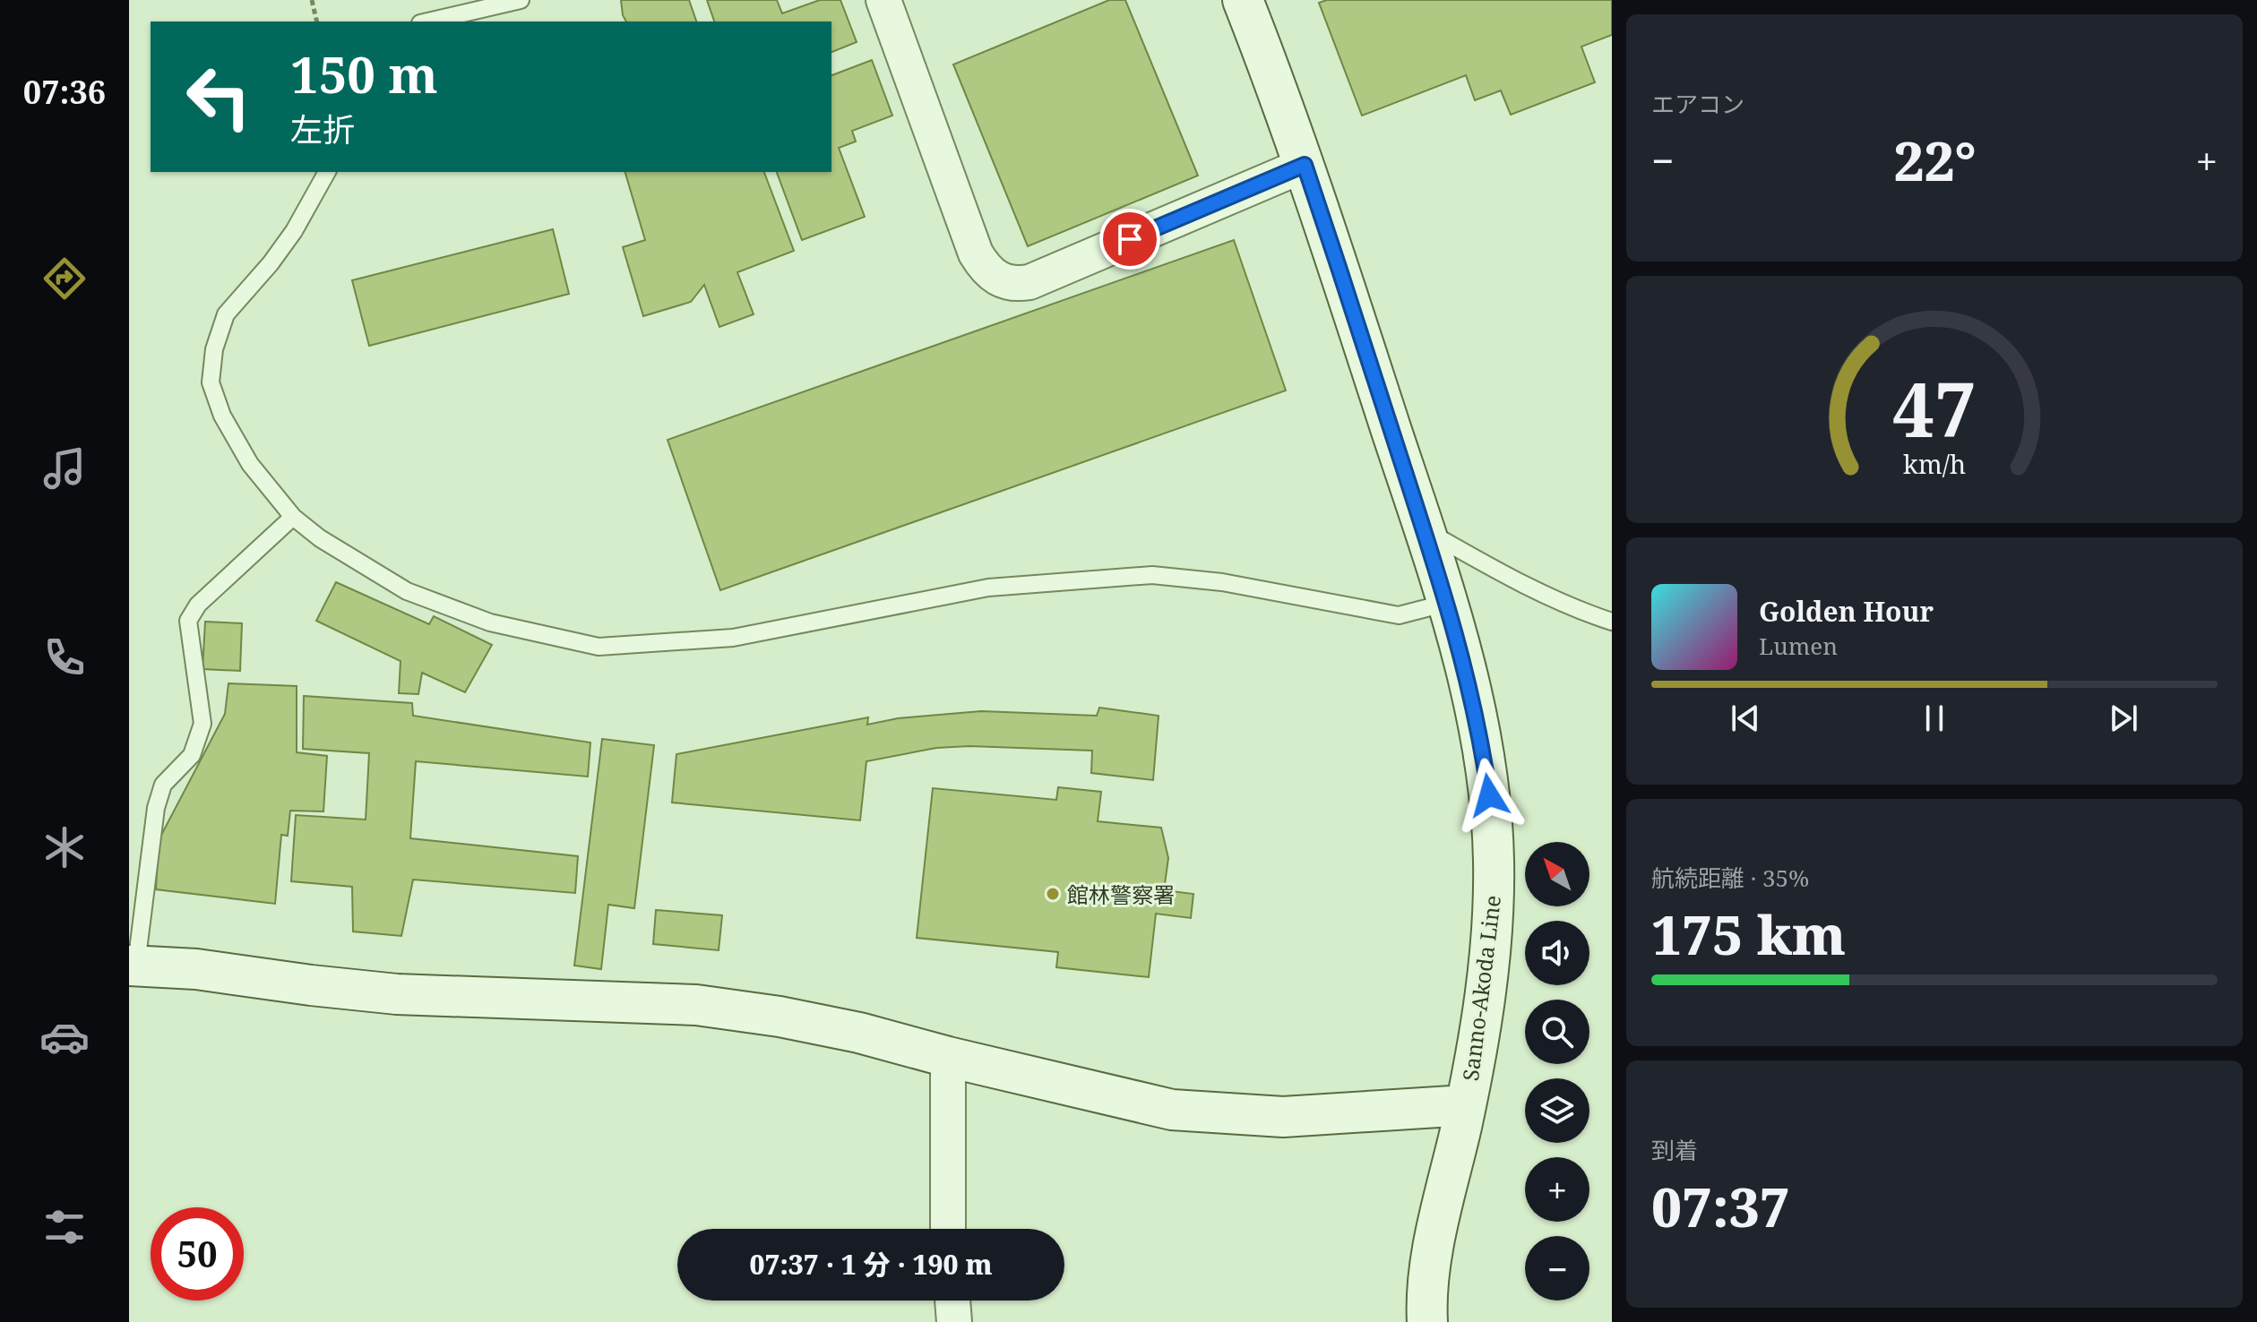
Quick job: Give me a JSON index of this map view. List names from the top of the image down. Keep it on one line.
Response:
{"streets":{"main road":["Sanno-Akoda Line"]},"places":["館林警察署"],"north":"top left","page":{"tabs":"07:36","tile":["エアコン",["航続距離 · 35%","175 km"],["到着","07:37"]],"turn":["150 m","左折"],"heat":["−","22°","+"],"song":["Golden Hour","Lumen"],"map_buttons":["+","−"],"limit":"50","trip":"07:37 · 1 分 · 190 m","gauge":["47","km/h"]}}
